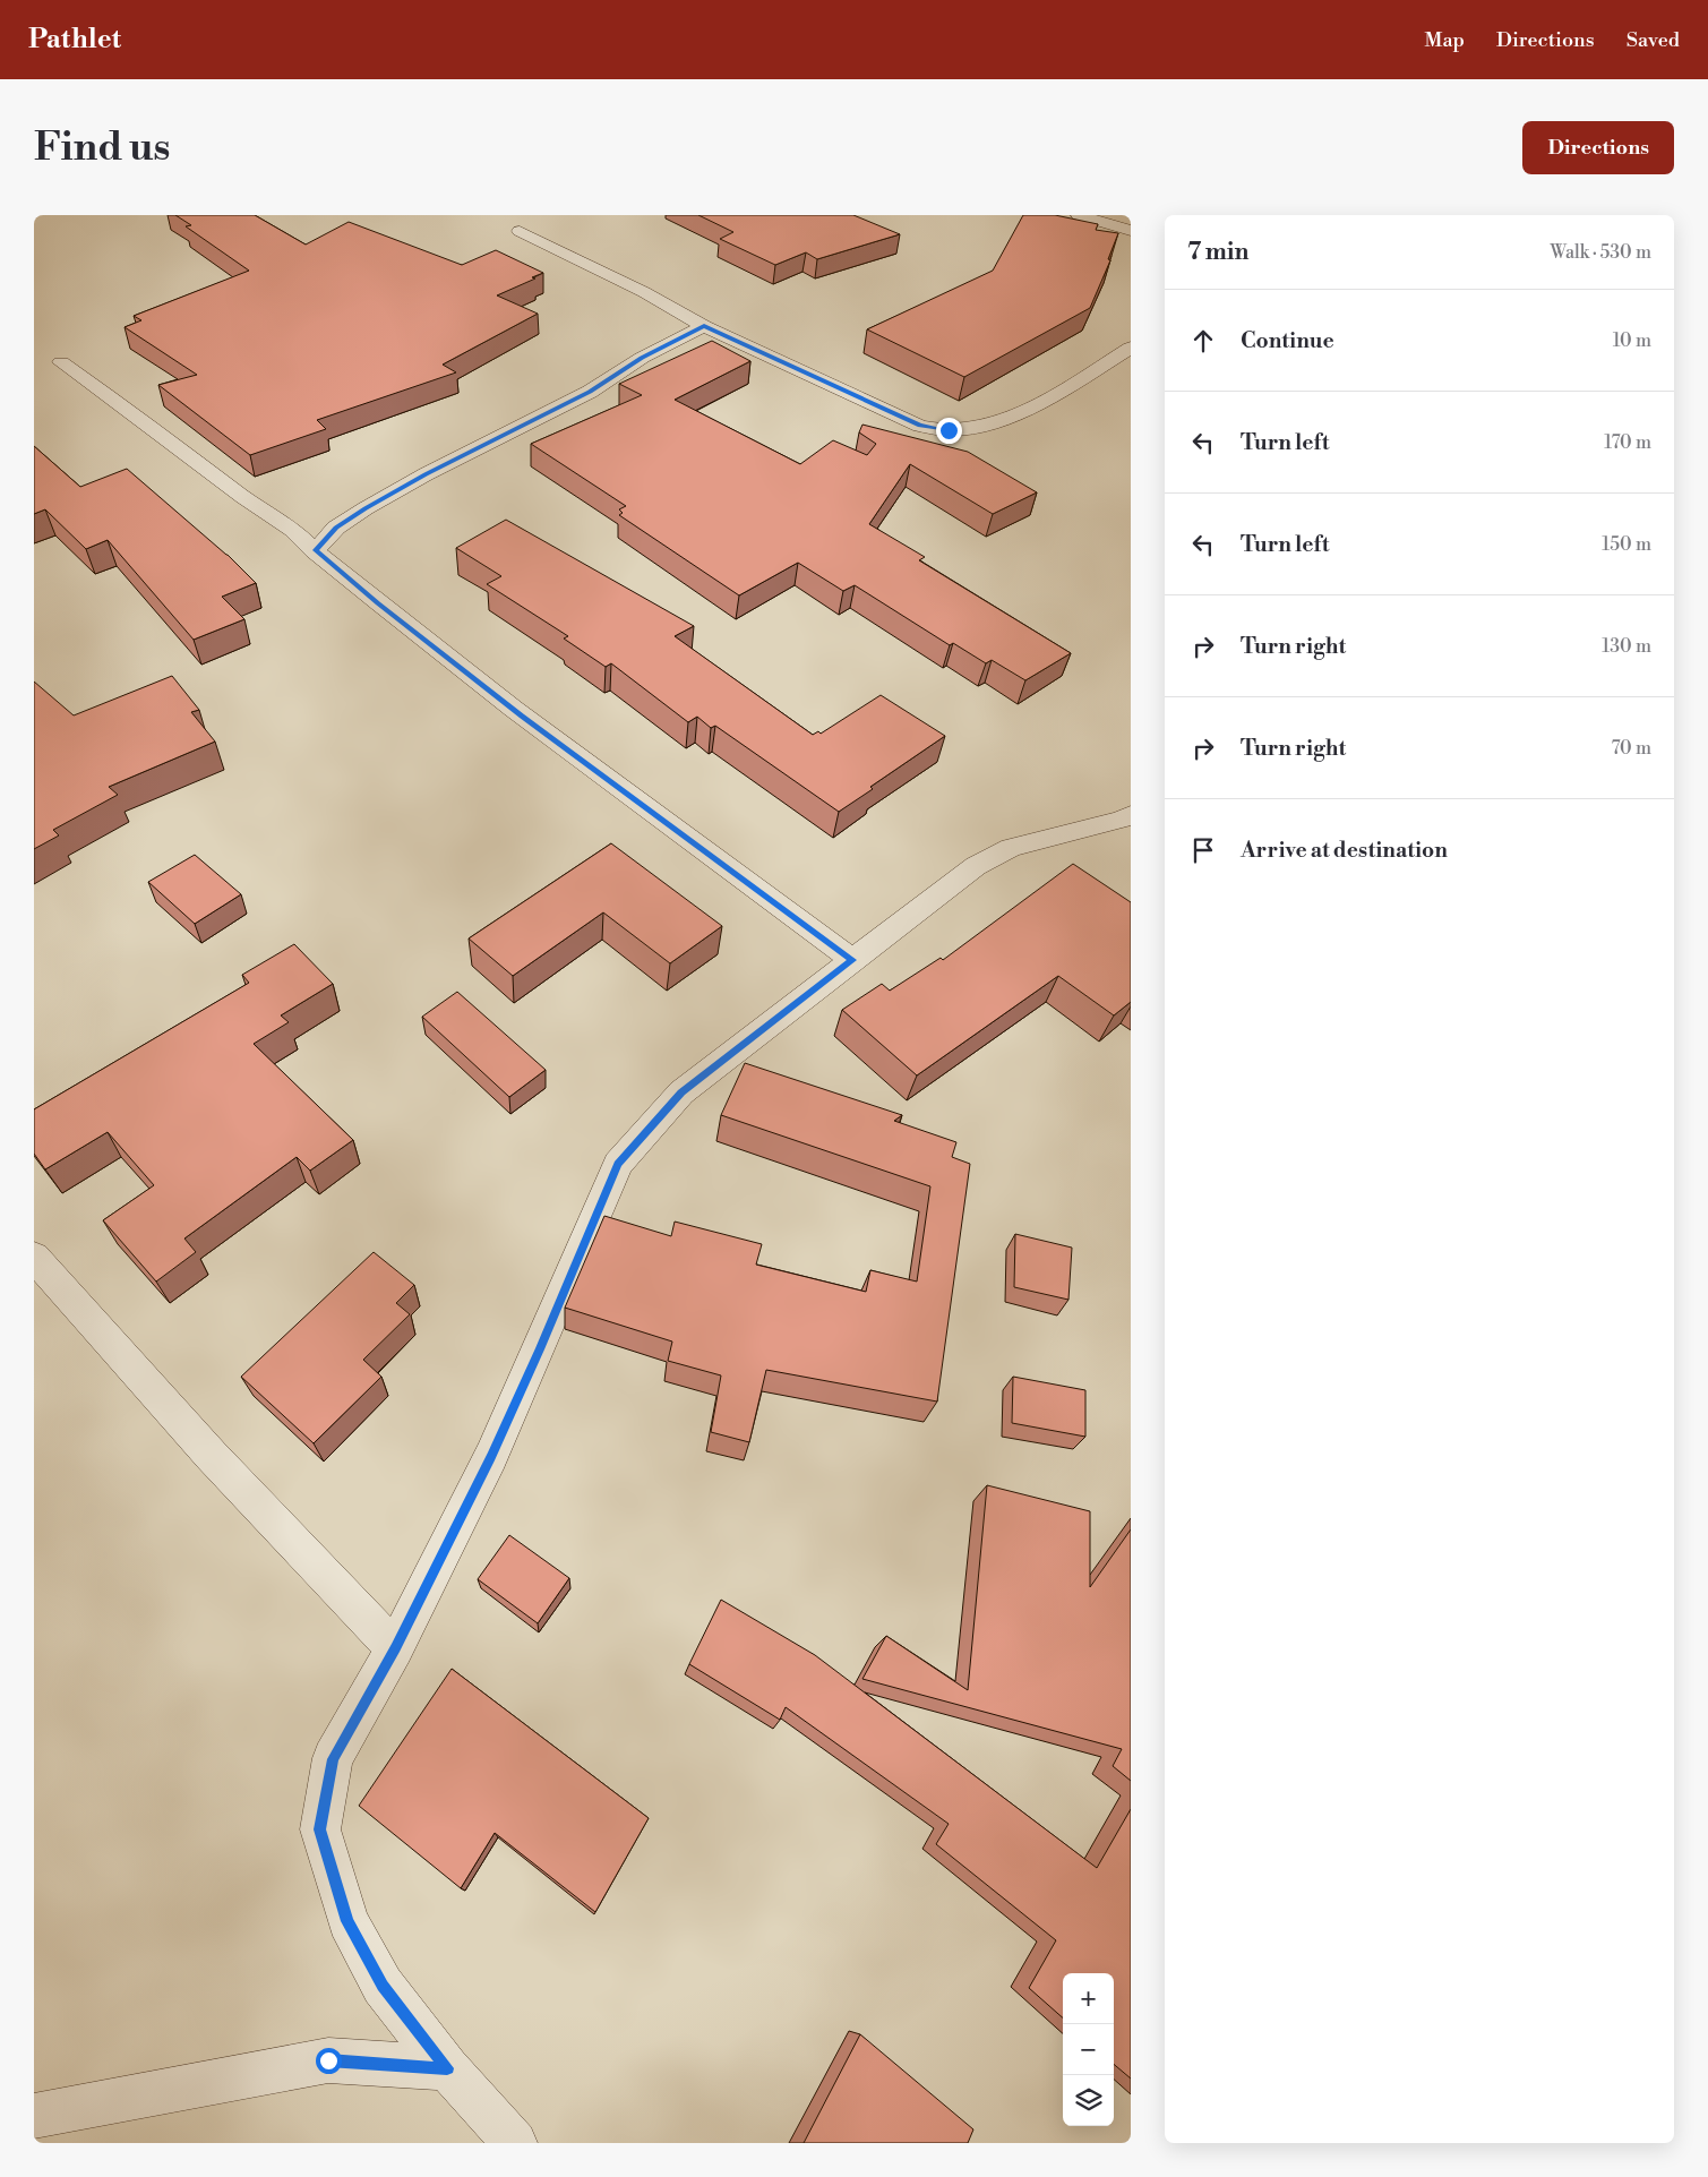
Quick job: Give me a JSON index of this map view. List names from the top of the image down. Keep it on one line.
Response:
{"page":{"header":"Pathlet","nav":["Map","Directions","Saved"],"buttons":"Directions","title":"Find us","heading":["7 min","Walk · 530 m"],"list":[["Continue","10 m"],["Turn left","170 m"],["Turn left","150 m"],["Turn right","130 m"],["Turn right","70 m"],"Arrive at destination"],"map_buttons":["+","−"]}}
